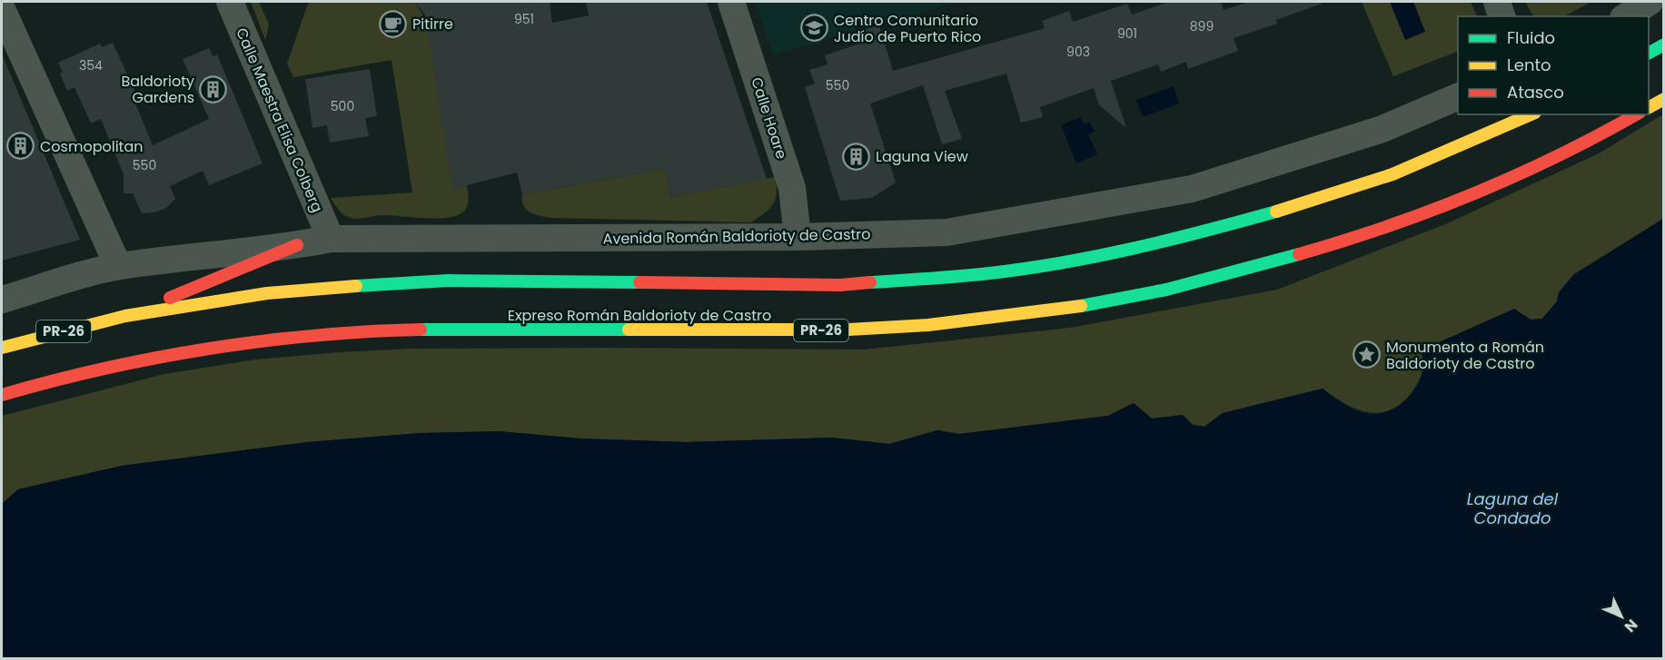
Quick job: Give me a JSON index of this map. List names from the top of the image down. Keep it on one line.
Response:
{"streets":{"highway":["Expreso Román Baldorioty de Castro","PR-26"],"street":["Calle Hoare","Calle Maestra Elisa Colberg","Avenida Román Baldorioty de Castro"]},"crossings":[["Calle Hoare","Avenida Román Baldorioty de Castro"],["Calle Maestra Elisa Colberg","Avenida Román Baldorioty de Castro"]],"water":["Laguna del Condado"],"places":{"cafe":["Pitirre"],"school or university":["Centro Comunitario Judío de Puerto Rico"],"building":["Baldorioty Gardens","Cosmopolitan","Laguna View"],"place":["Monumento a Román Baldorioty de Castro"]},"house_numbers":["951","899","901","903","354","550","500","550"],"legend":["Fluido","Lento","Atasco"],"north":"bottom right"}
